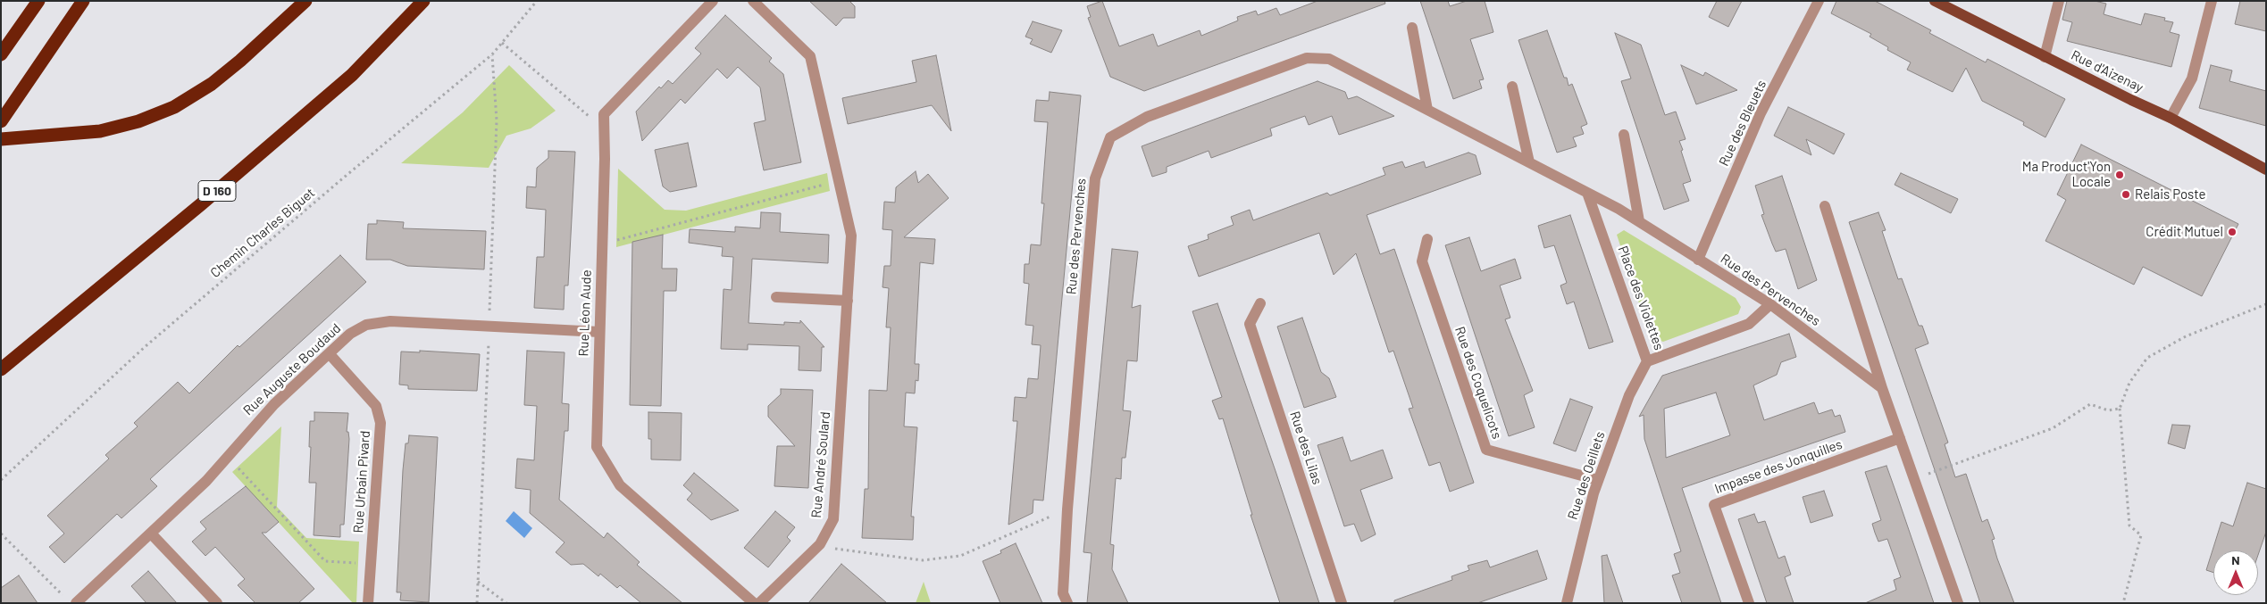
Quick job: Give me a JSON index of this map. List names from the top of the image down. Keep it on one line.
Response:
{"streets":{"highway":["D 160"],"main road":["Rue d'Aizenay"],"street":["Rue des Bleuets","Rue des Pervenches","Place des Violettes","Rue Léon Aude","Rue Auguste Boudaud","Rue des Coquelicots","Rue des Lilas","Rue André Soulard","Impasse des Jonquilles","Rue des Oeillets","Rue Urbain Pivard"],"path":["Chemin Charles Biguet"]},"crossings":[["Rue des Bleuets","Rue des Pervenches"],["Rue des Pervenches","Place des Violettes"],["Place des Violettes","Rue des Oeillets"],["Rue Léon Aude","Rue Auguste Boudaud"],["Rue Auguste Boudaud","Rue Urbain Pivard"],["Rue des Coquelicots","Rue des Oeillets"]],"places":["Ma Product'Yon Locale","Relais Poste","Crédit Mutuel"],"north":"top"}
